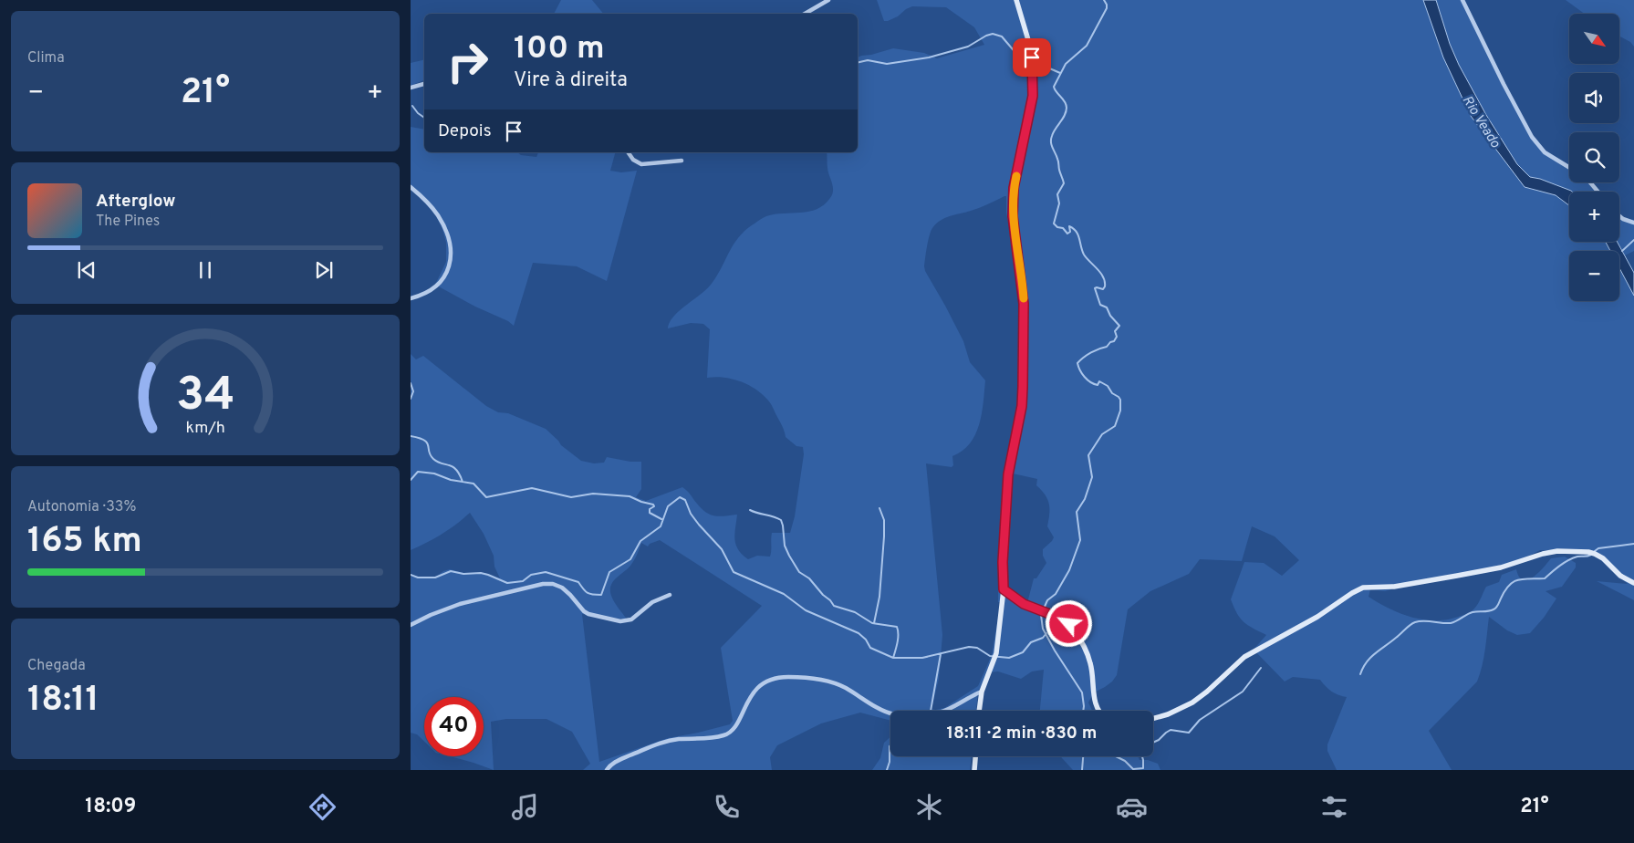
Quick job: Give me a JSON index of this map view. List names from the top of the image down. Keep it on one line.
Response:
{"water":["Rio Veado"],"north":"bottom right","page":{"tile":["Clima",["Autonomia · 33%","165 km"],["Chegada","18:11"]],"map_buttons":["+","−"],"turn":["100 m","Vire à direita"],"heat":["−","21°","+"],"then":"Depois","song":["Afterglow","The Pines"],"limit":"40","trip":"18:11 · 2 min · 830 m","tabs":["18:09","21°"],"gauge":["34","km/h"]}}
